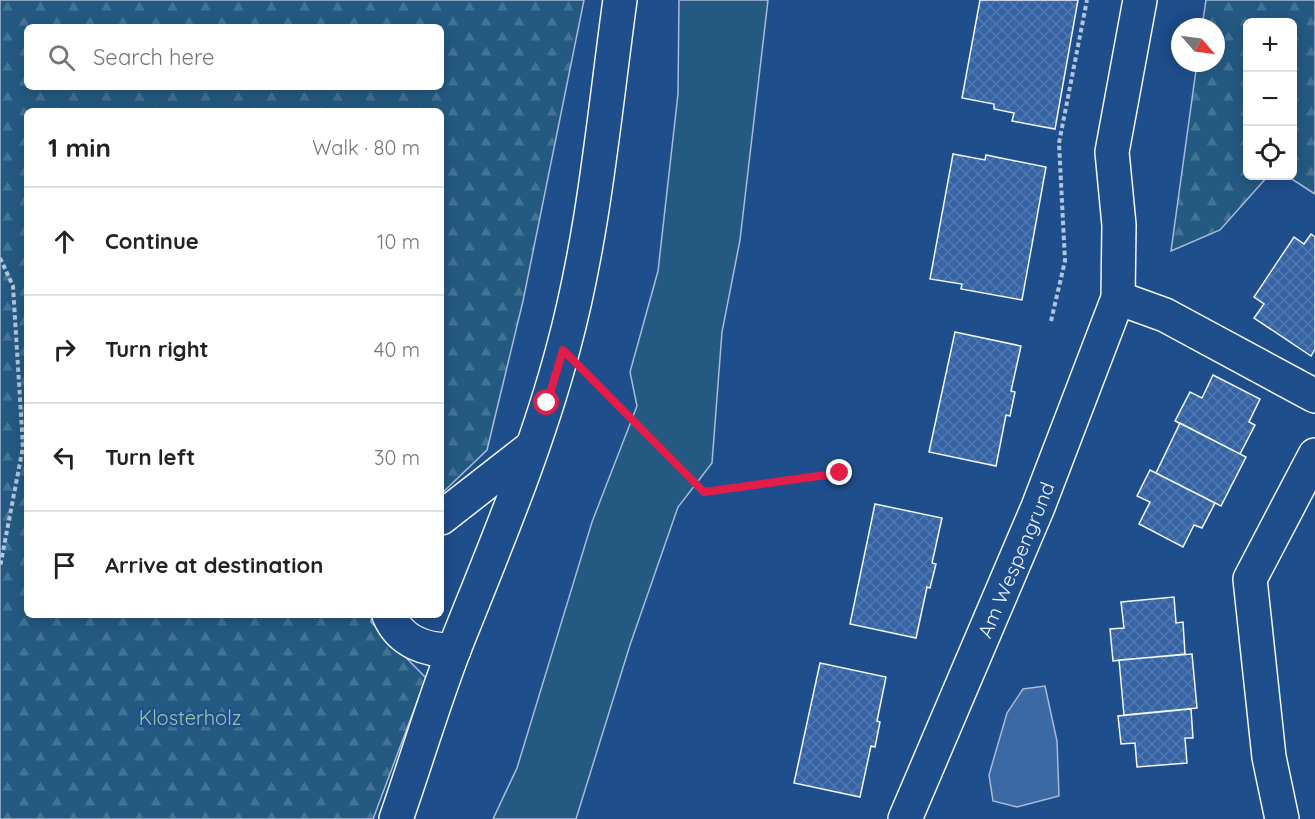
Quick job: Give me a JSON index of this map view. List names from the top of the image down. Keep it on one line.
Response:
{"streets":{"street":["Am Wespengrund"]},"parks":["Klosterholz"],"north":"bottom right","page":{"map_buttons":["+","−"],"search":"Search here","heading":["1 min","Walk · 80 m"],"list":[["Continue","10 m"],["Turn right","40 m"],["Turn left","30 m"],"Arrive at destination"]}}
